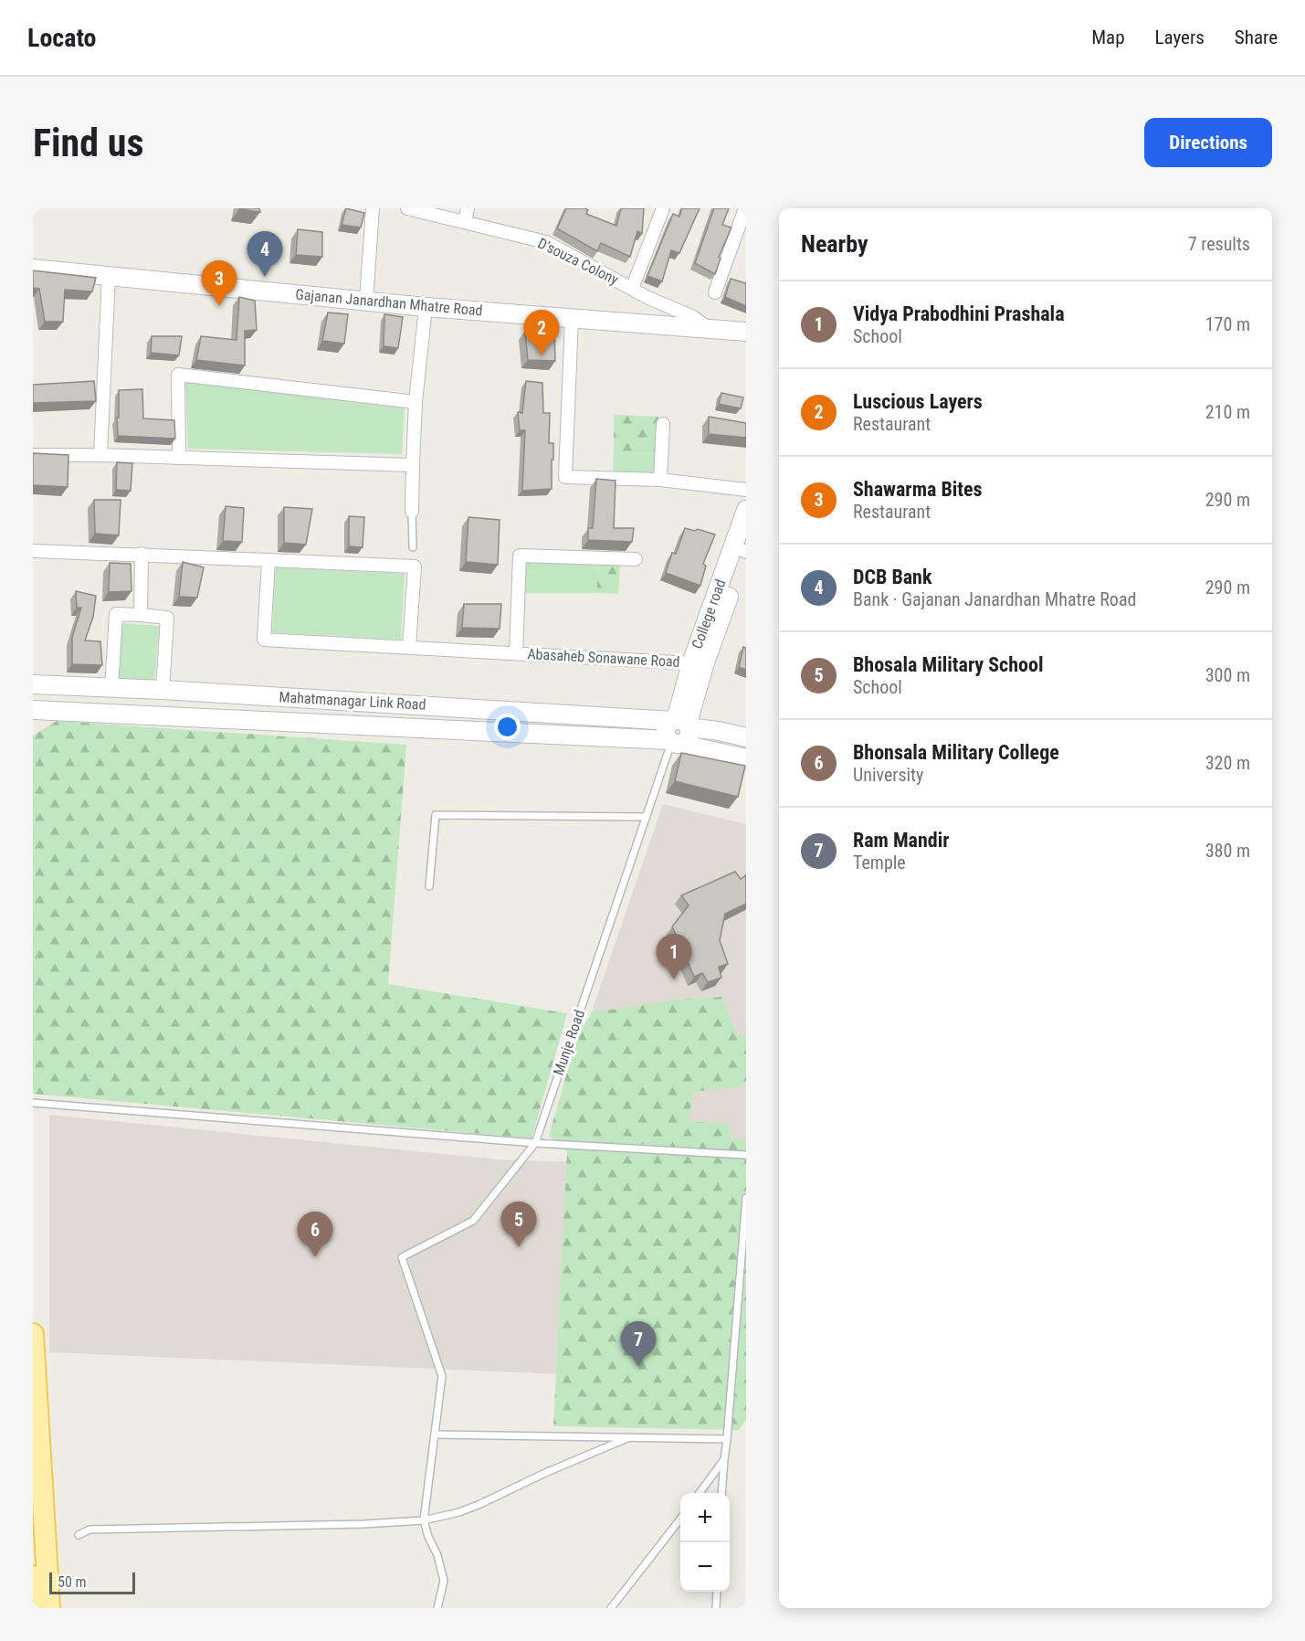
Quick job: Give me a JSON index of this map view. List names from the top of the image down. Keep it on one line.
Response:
{"streets":{"main road":["Gajanan Janardhan Mhatre Road","College road","Mahatmanagar Link Road"],"street":["D'souza Colony","Abasaheb Sonawane Road"],"lane":["Munje Road"]},"crossings":[["D'souza Colony","Gajanan Janardhan Mhatre Road"],["College road","Abasaheb Sonawane Road"],["College road","Mahatmanagar Link Road"],["Mahatmanagar Link Road","Munje Road"]],"scale_bar":"50 m","page":{"header":"Locato","nav":["Map","Layers","Share"],"buttons":"Directions","title":"Find us","heading":["Nearby","7 results"],"pins":["4","3","2","1","5","6","7"],"list":[{"mark":"1","name":"Vidya Prabodhini Prashala","note":"School","value":"170 m"},{"mark":"2","name":"Luscious Layers","note":"Restaurant","value":"210 m"},{"mark":"3","name":"Shawarma Bites","note":"Restaurant","value":"290 m"},{"mark":"4","name":"DCB Bank","note":"Bank · Gajanan Janardhan Mhatre Road","value":"290 m"},{"mark":"5","name":"Bhosala Military School","note":"School","value":"300 m"},{"mark":"6","name":"Bhonsala Military College","note":"University","value":"320 m"},{"mark":"7","name":"Ram Mandir","note":"Temple","value":"380 m"}],"map_buttons":["+","−"],"scale":"50 m"}}
